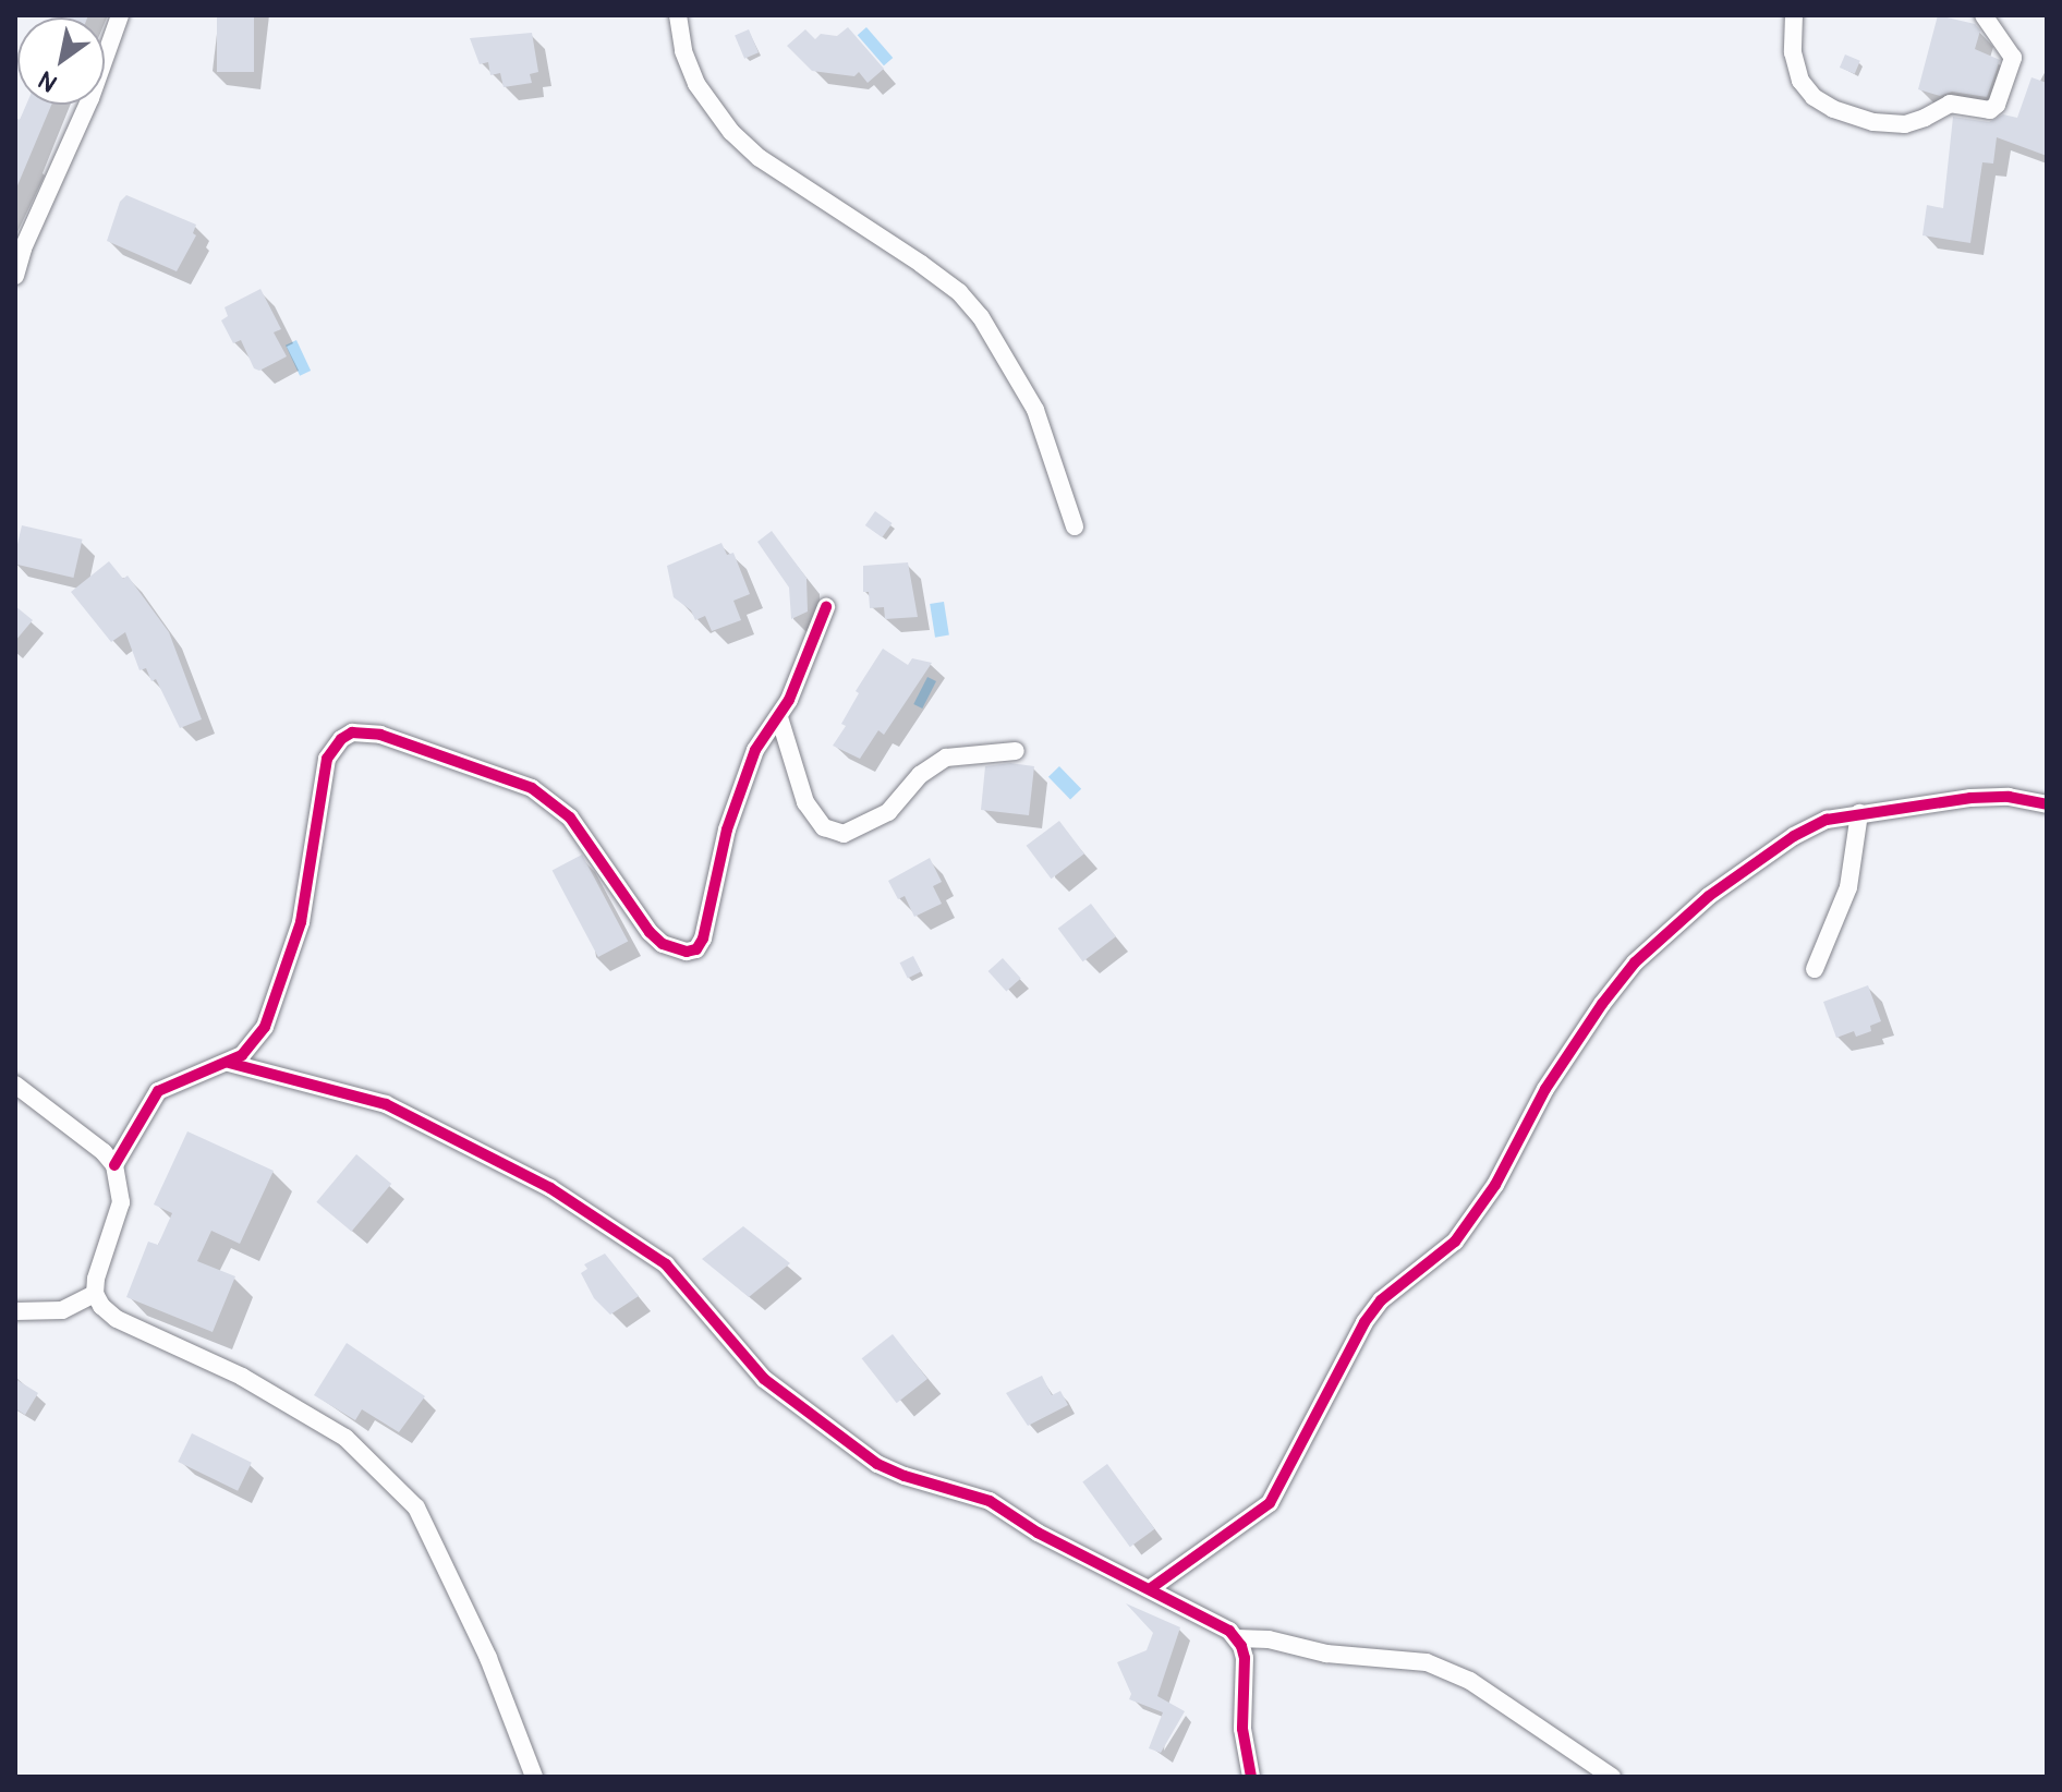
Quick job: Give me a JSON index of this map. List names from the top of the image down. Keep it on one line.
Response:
{"north":"bottom left"}
